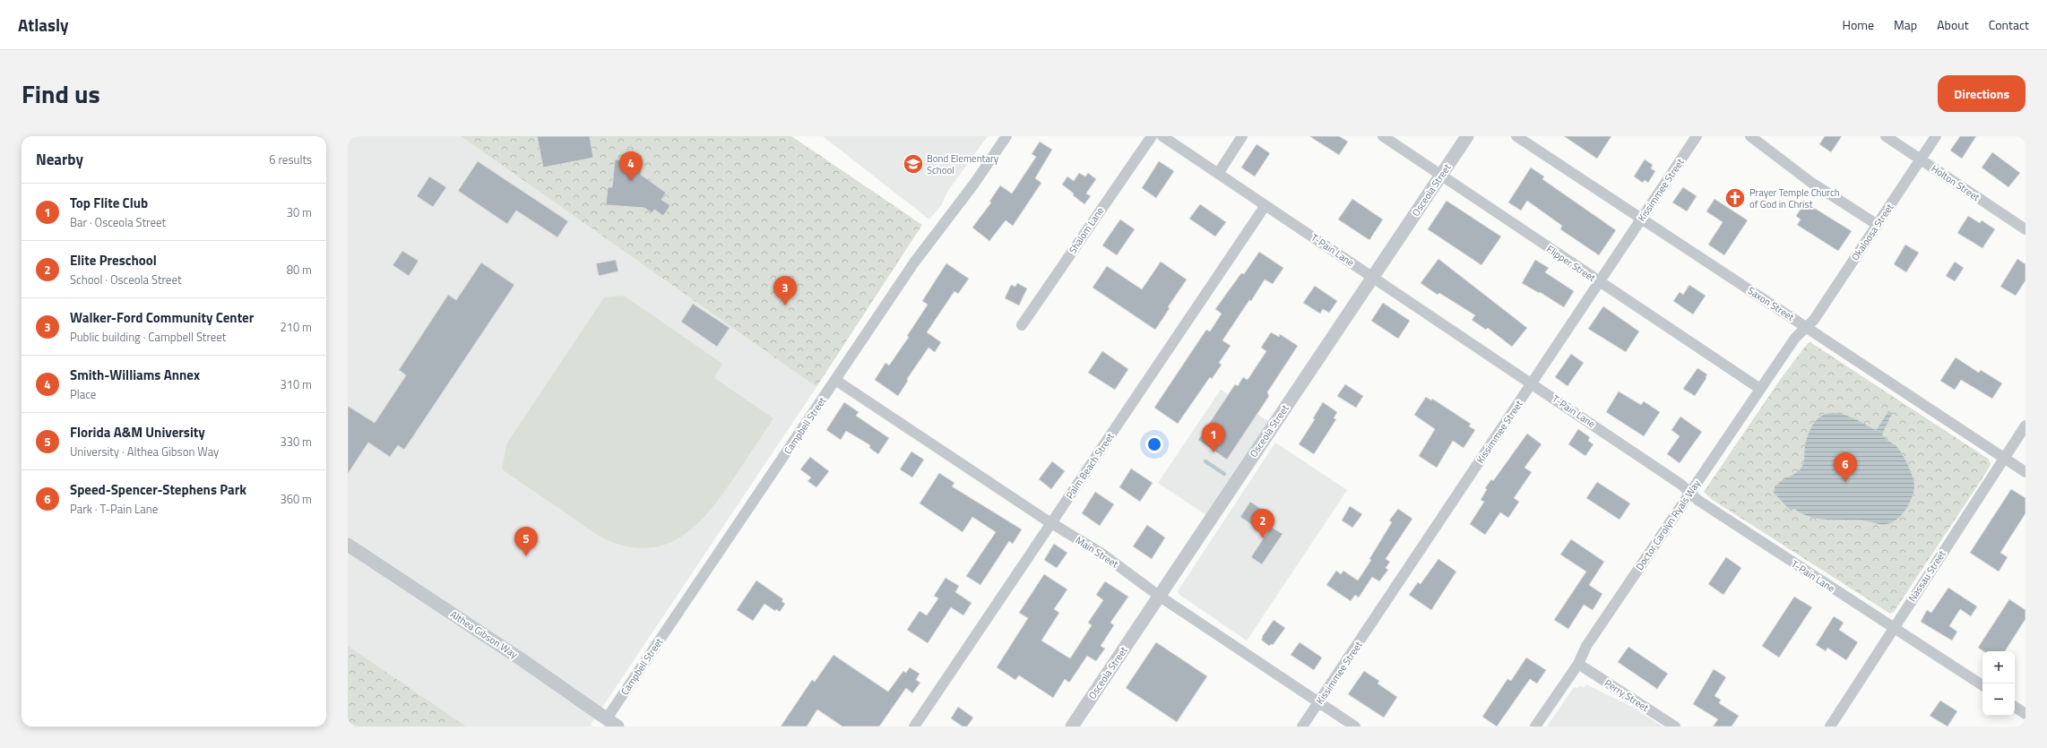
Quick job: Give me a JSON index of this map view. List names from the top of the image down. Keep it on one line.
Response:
{"streets":{"street":["Holton Street","Osceola Street","Kissimmee Street","Shalom Lane","Okaloosa Street","T-Pain Lane","Flipper Street","Saxon Street","Campbell Street","Palm Beach Street","Doctor Carolyn Ryals Way","Main Street","Nassau Street","Althea Gibson Way","Perry Street"]},"crossings":[["Holton Street","Okaloosa Street"],["Osceola Street","T-Pain Lane"],["Osceola Street","Flipper Street"],["Osceola Street","Main Street"],["Kissimmee Street","T-Pain Lane"],["Kissimmee Street","Flipper Street"],["Kissimmee Street","Saxon Street"],["Kissimmee Street","Main Street"],["Okaloosa Street","Saxon Street"],["Okaloosa Street","Doctor Carolyn Ryals Way"],["T-Pain Lane","Palm Beach Street"],["T-Pain Lane","Doctor Carolyn Ryals Way"],["T-Pain Lane","Nassau Street"],["Flipper Street","Doctor Carolyn Ryals Way"],["Saxon Street","Doctor Carolyn Ryals Way"],["Saxon Street","Nassau Street"],["Campbell Street","Main Street"],["Campbell Street","Althea Gibson Way"],["Palm Beach Street","Main Street"],["Doctor Carolyn Ryals Way","Perry Street"]],"places":{"school or university":["Bond Elementary School"],"church":["Prayer Temple Church of God in Christ"]},"page":{"header":"Atlasly","nav":["Home","Map","About","Contact"],"title":"Find us","buttons":"Directions","heading":["Nearby","6 results"],"pins":["4","3","1","6","2","5"],"list":[{"mark":"1","name":"Top Flite Club","note":"Bar · Osceola Street","value":"30 m"},{"mark":"2","name":"Elite Preschool","note":"School · Osceola Street","value":"80 m"},{"mark":"3","name":"Walker-Ford Community Center","note":"Public building · Campbell Street","value":"210 m"},{"mark":"4","name":"Smith-Williams Annex","note":"Place","value":"310 m"},{"mark":"5","name":"Florida A&M University","note":"University · Althea Gibson Way","value":"330 m"},{"mark":"6","name":"Speed-Spencer-Stephens Park","note":"Park · T-Pain Lane","value":"360 m"}],"map_buttons":["+","−"]}}
